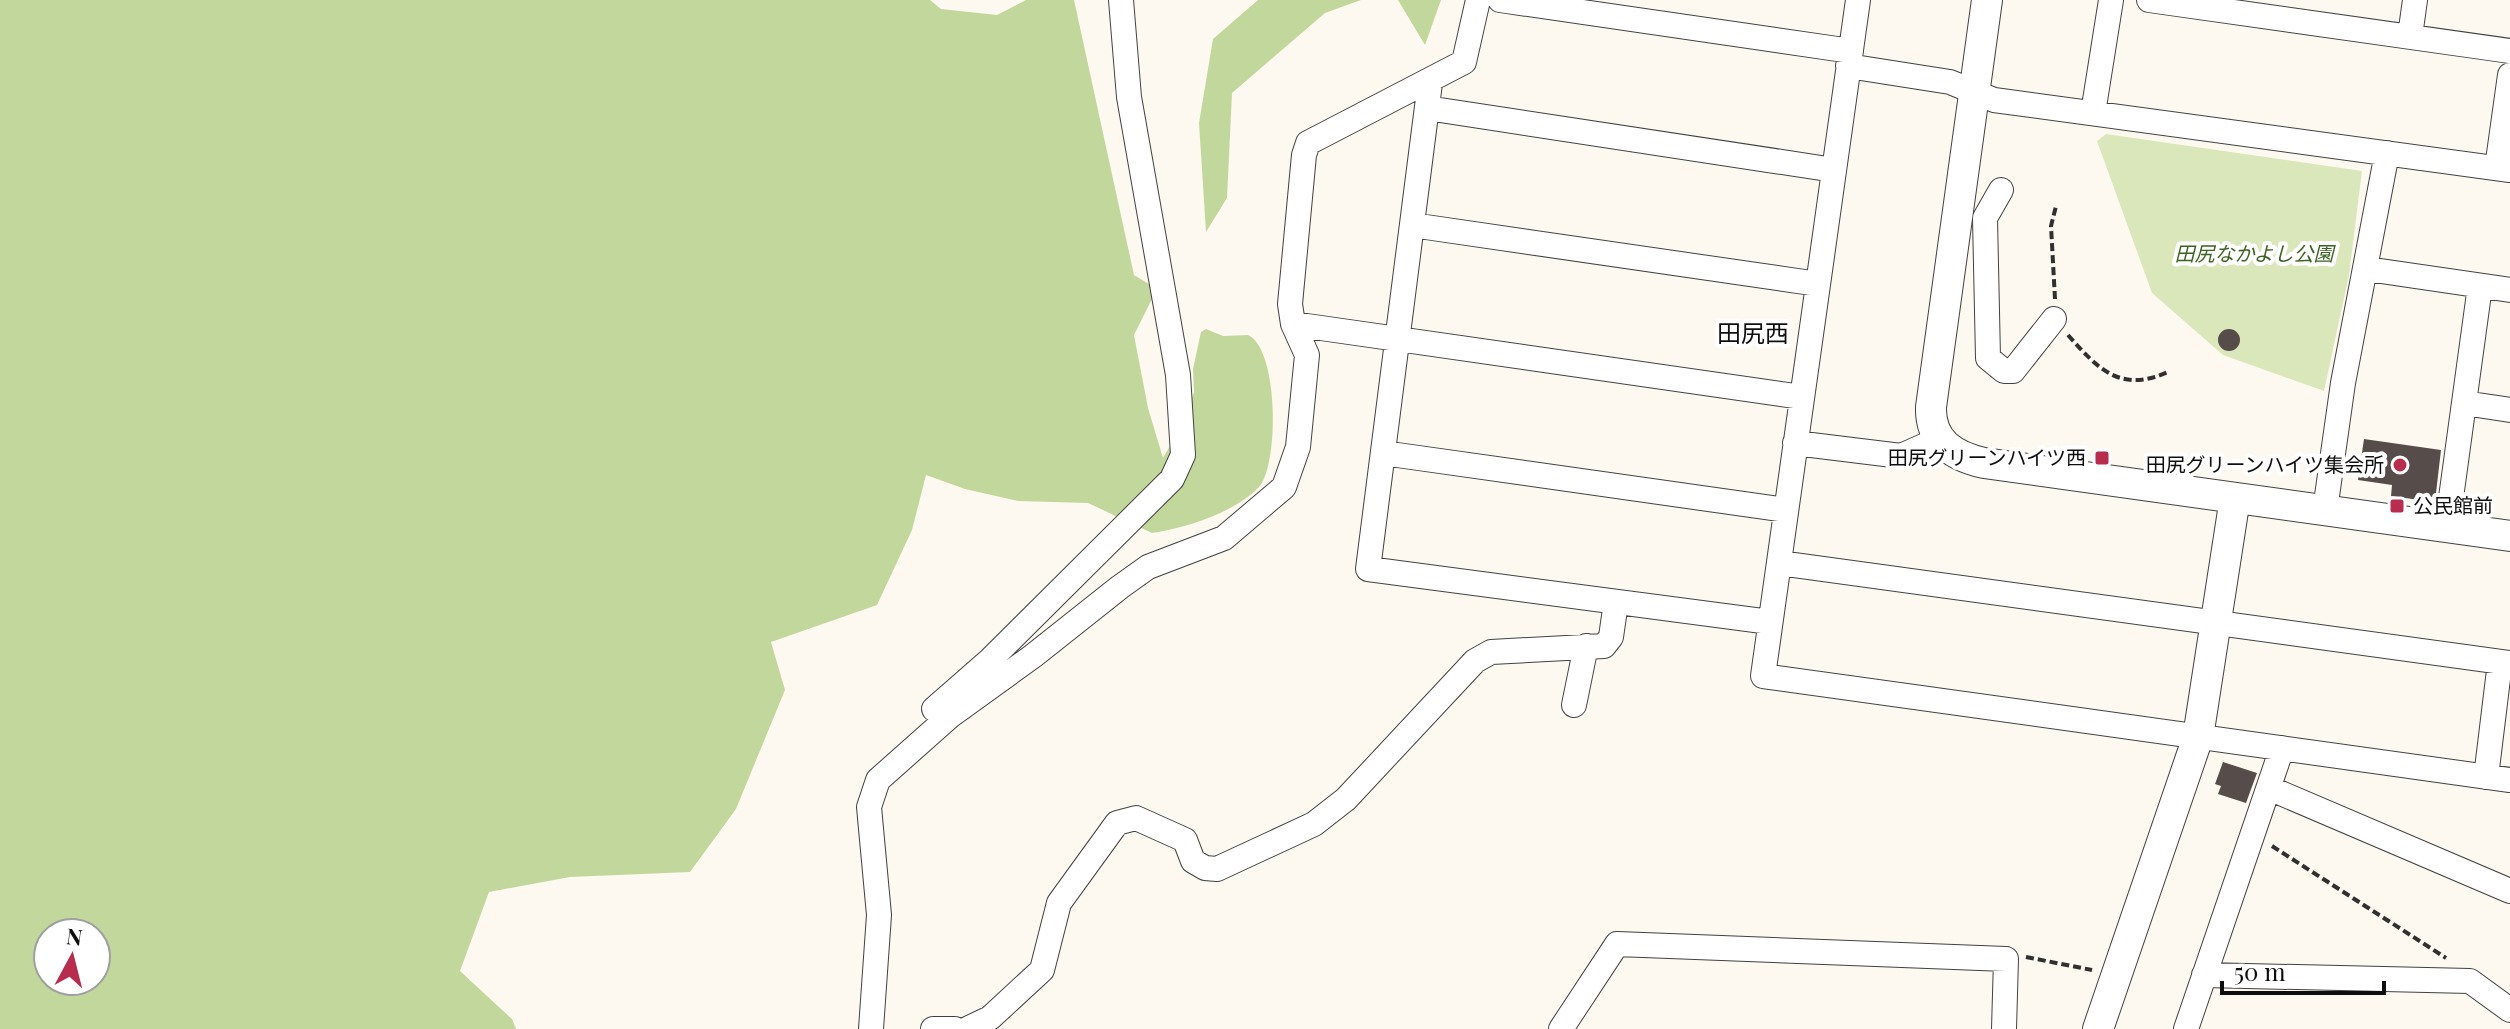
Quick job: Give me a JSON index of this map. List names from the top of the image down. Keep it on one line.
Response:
{"districts":["田尻西"],"parks":["田尻なかよし公園"],"places":{"transit":["田尻グリーンハイツ西","公民館前"],"other":["田尻グリーンハイツ集会所"]},"scale_bar":"50 m","north":"top"}
